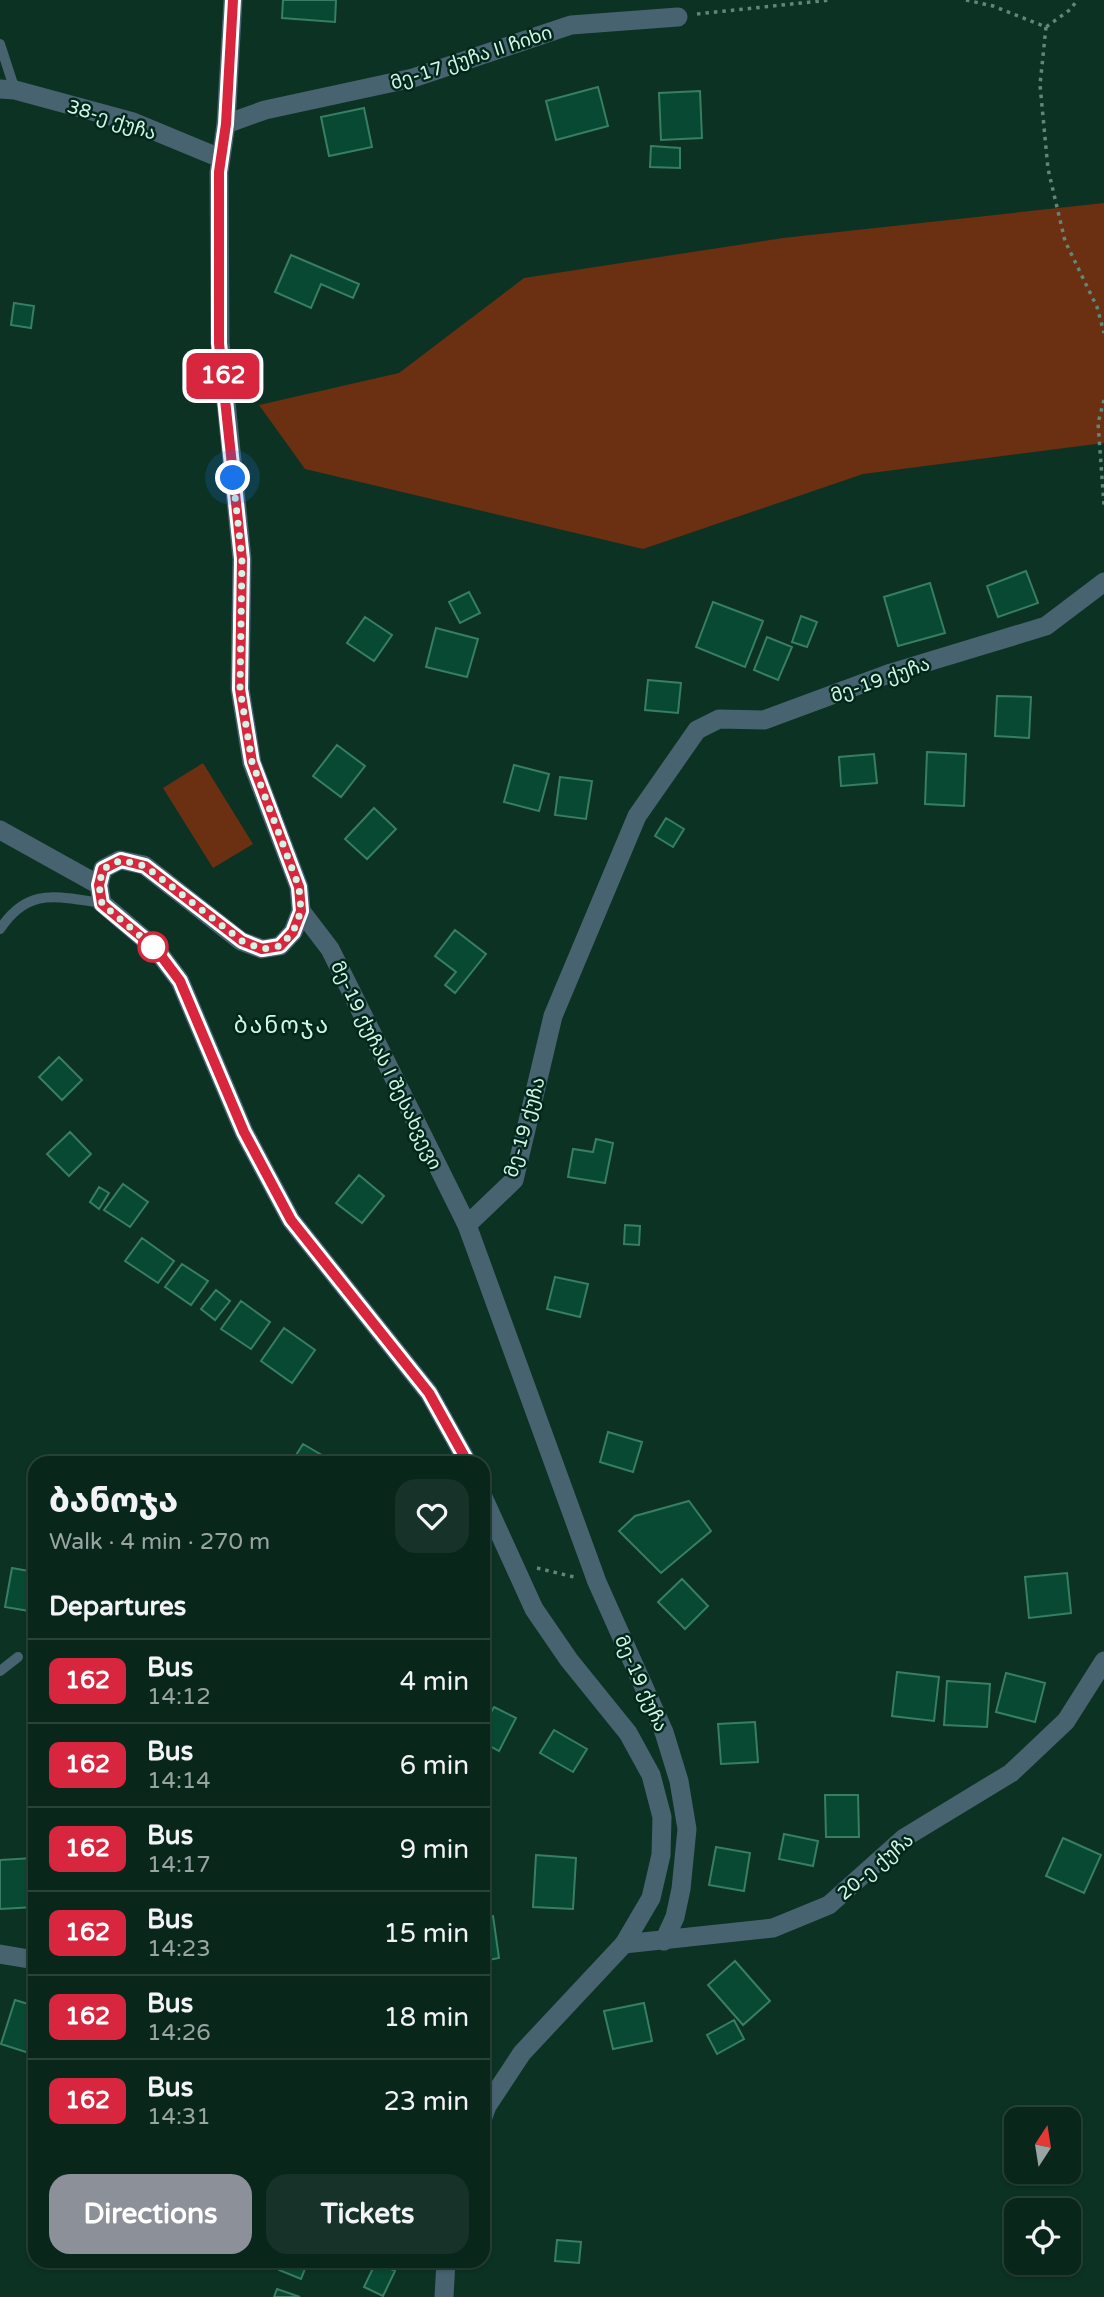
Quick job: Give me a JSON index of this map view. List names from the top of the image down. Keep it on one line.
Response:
{"streets":{"street":["მე-17 ქუჩა II ჩიხი","38-ე ქუჩა","მე-19 ქუჩა","მე-19 ქუჩას I შესახვევი","20-ე ქუჩა"]},"crossings":[["მე-19 ქუჩა","მე-19 ქუჩას I შესახვევი"],["მე-19 ქუჩა","20-ე ქუჩა"]],"districts":["ბანოჯა"],"lines":["bus line 162"],"north":"top","page":{"on_map":"162","heading":[["ბანოჯა","Walk · 4 min · 270 m"],"Departures"],"list":[{"mark":"162","name":"Bus","note":"14:12","value":"4 min"},{"mark":"162","name":"Bus","note":"14:14","value":"6 min"},{"mark":"162","name":"Bus","note":"14:17","value":"9 min"},{"mark":"162","name":"Bus","note":"14:23","value":"15 min"},{"mark":"162","name":"Bus","note":"14:26","value":"18 min"},{"mark":"162","name":"Bus","note":"14:31","value":"23 min"}],"buttons":["Directions","Tickets"]}}
